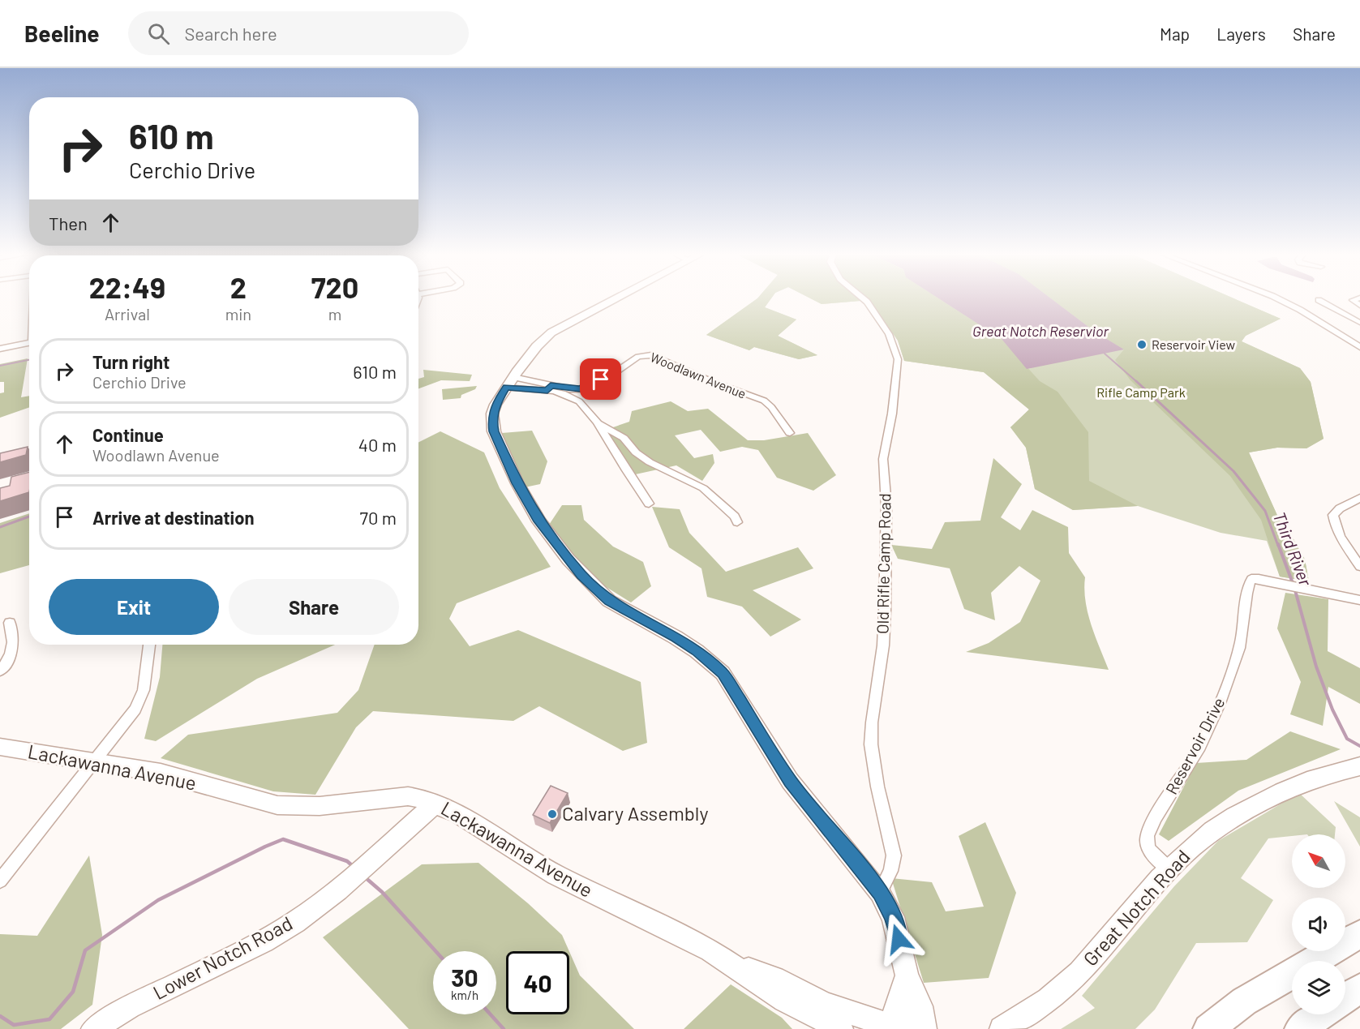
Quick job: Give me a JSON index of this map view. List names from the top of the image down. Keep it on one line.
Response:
{"streets":{"street":["Woodlawn Avenue","Old Rifle Camp Road","Reservoir Drive","Lackawanna Avenue","Great Notch Road","Lower Notch Road"]},"crossings":[["Reservoir Drive","Great Notch Road"],["Lackawanna Avenue","Lower Notch Road"]],"water":["Great Notch Reservior","Third River"],"parks":["Rifle Camp Park"],"places":["Reservoir View","Calvary Assembly"],"north":"top left","page":{"header":"Beeline","search":"Search here","nav":["Map","Layers","Share"],"turn":["610 m","Cerchio Drive"],"then":"Then","eta":["22:49","Arrival","2","min","720","m"],"list":[{"name":"Turn right","note":"Cerchio Drive","value":"610 m"},{"name":"Continue","note":"Woodlawn Avenue","value":"40 m"},{"name":"Arrive at destination","value":"70 m"}],"buttons":["Exit","Share"],"speed":"30 km/h","limit":"40"}}
